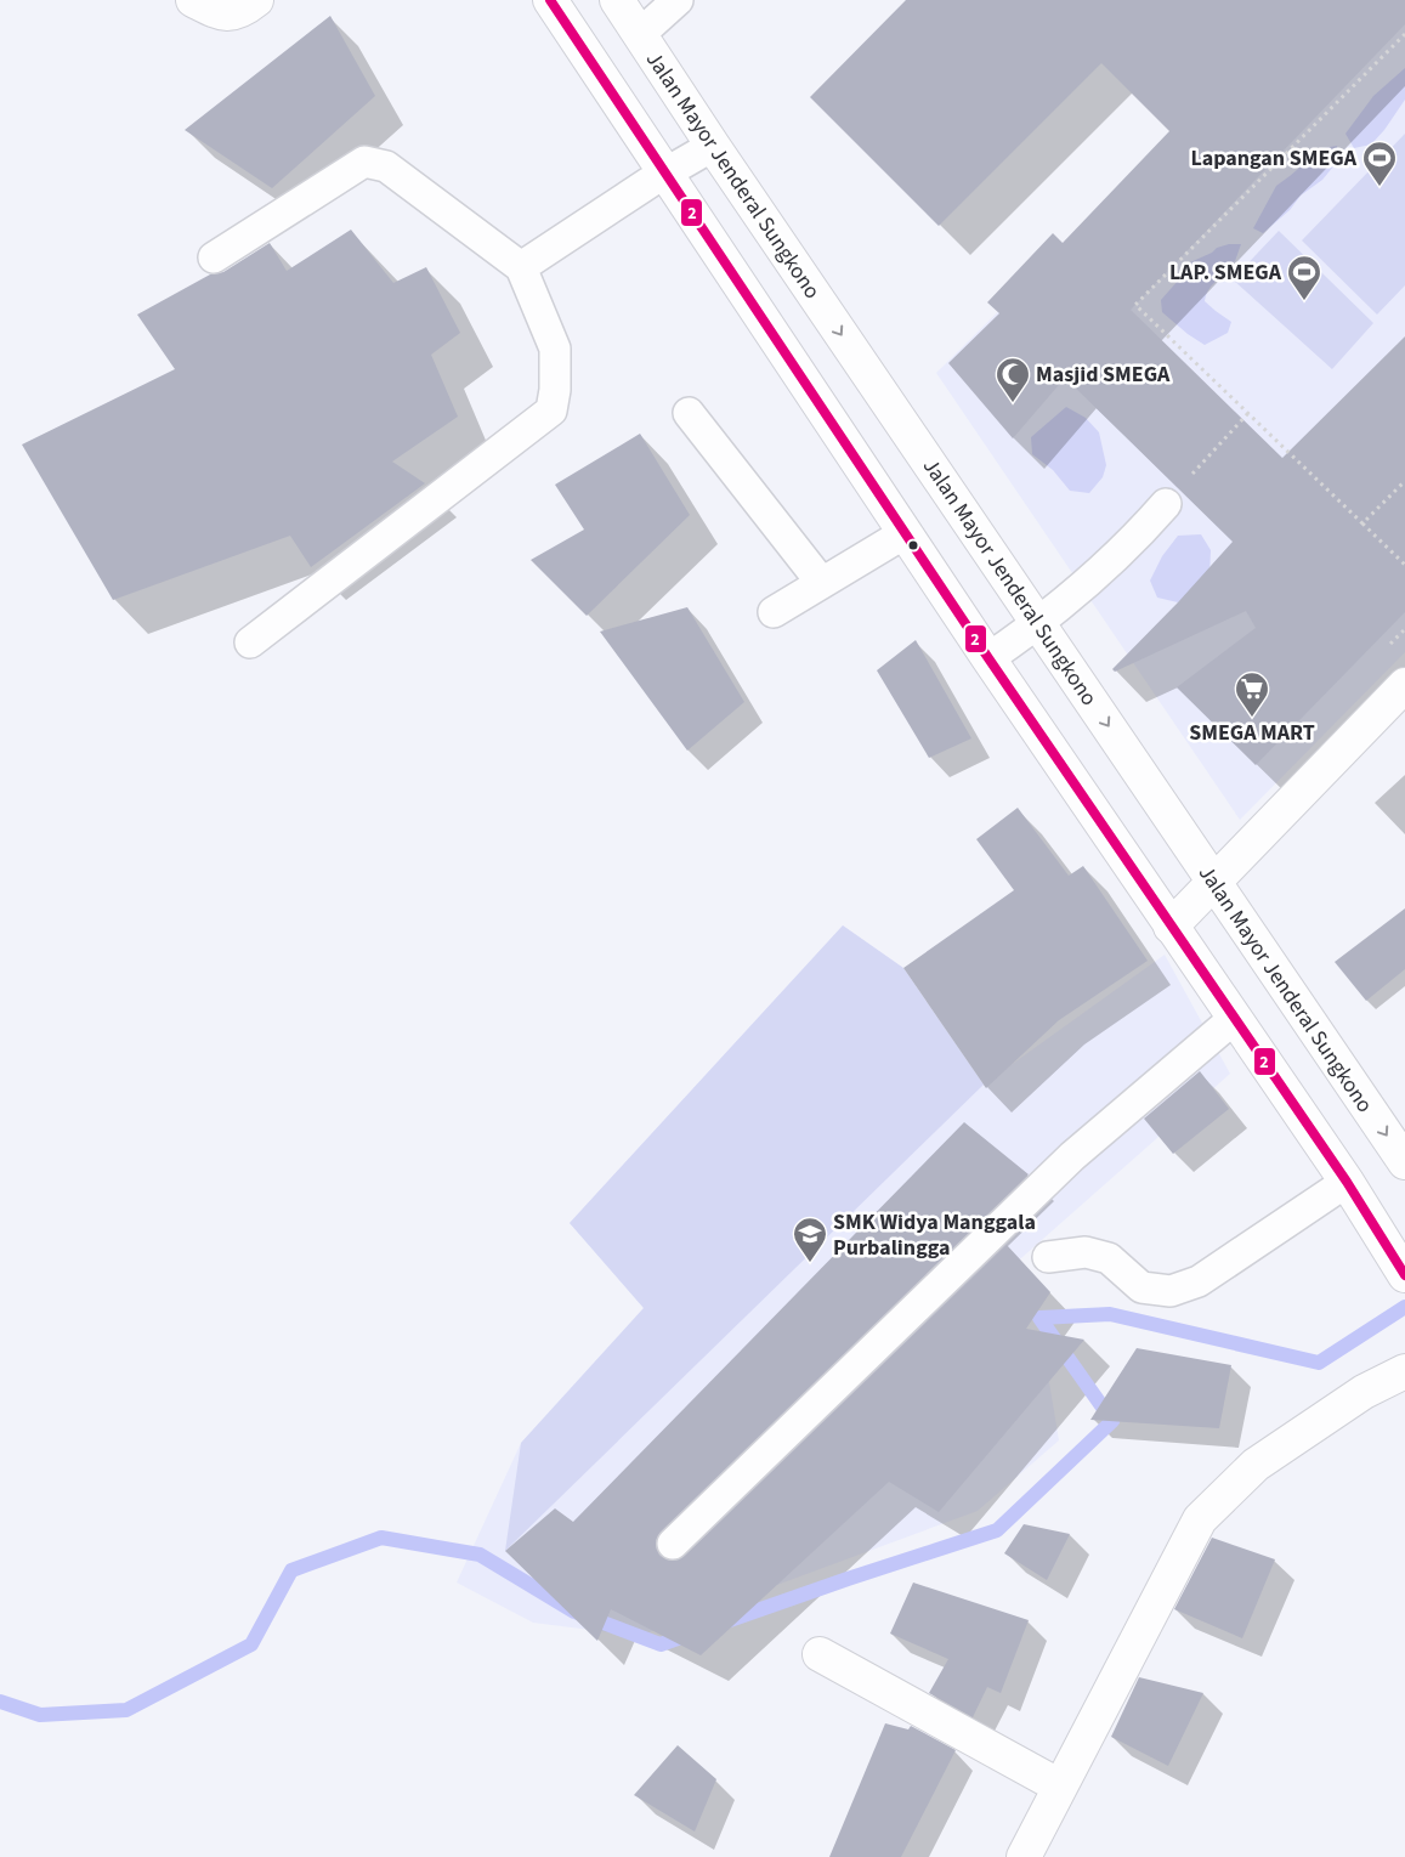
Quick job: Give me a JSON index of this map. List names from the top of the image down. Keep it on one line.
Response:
{"streets":{"main road":["Jalan Mayor Jenderal Sungkono"]},"places":{"sports":["Lapangan SMEGA","LAP. SMEGA"],"mosque":["Masjid SMEGA"],"supermarket":["SMEGA MART"],"school or university":["SMK Widya Manggala Purbalingga"]},"lines":["transit line 2"]}
